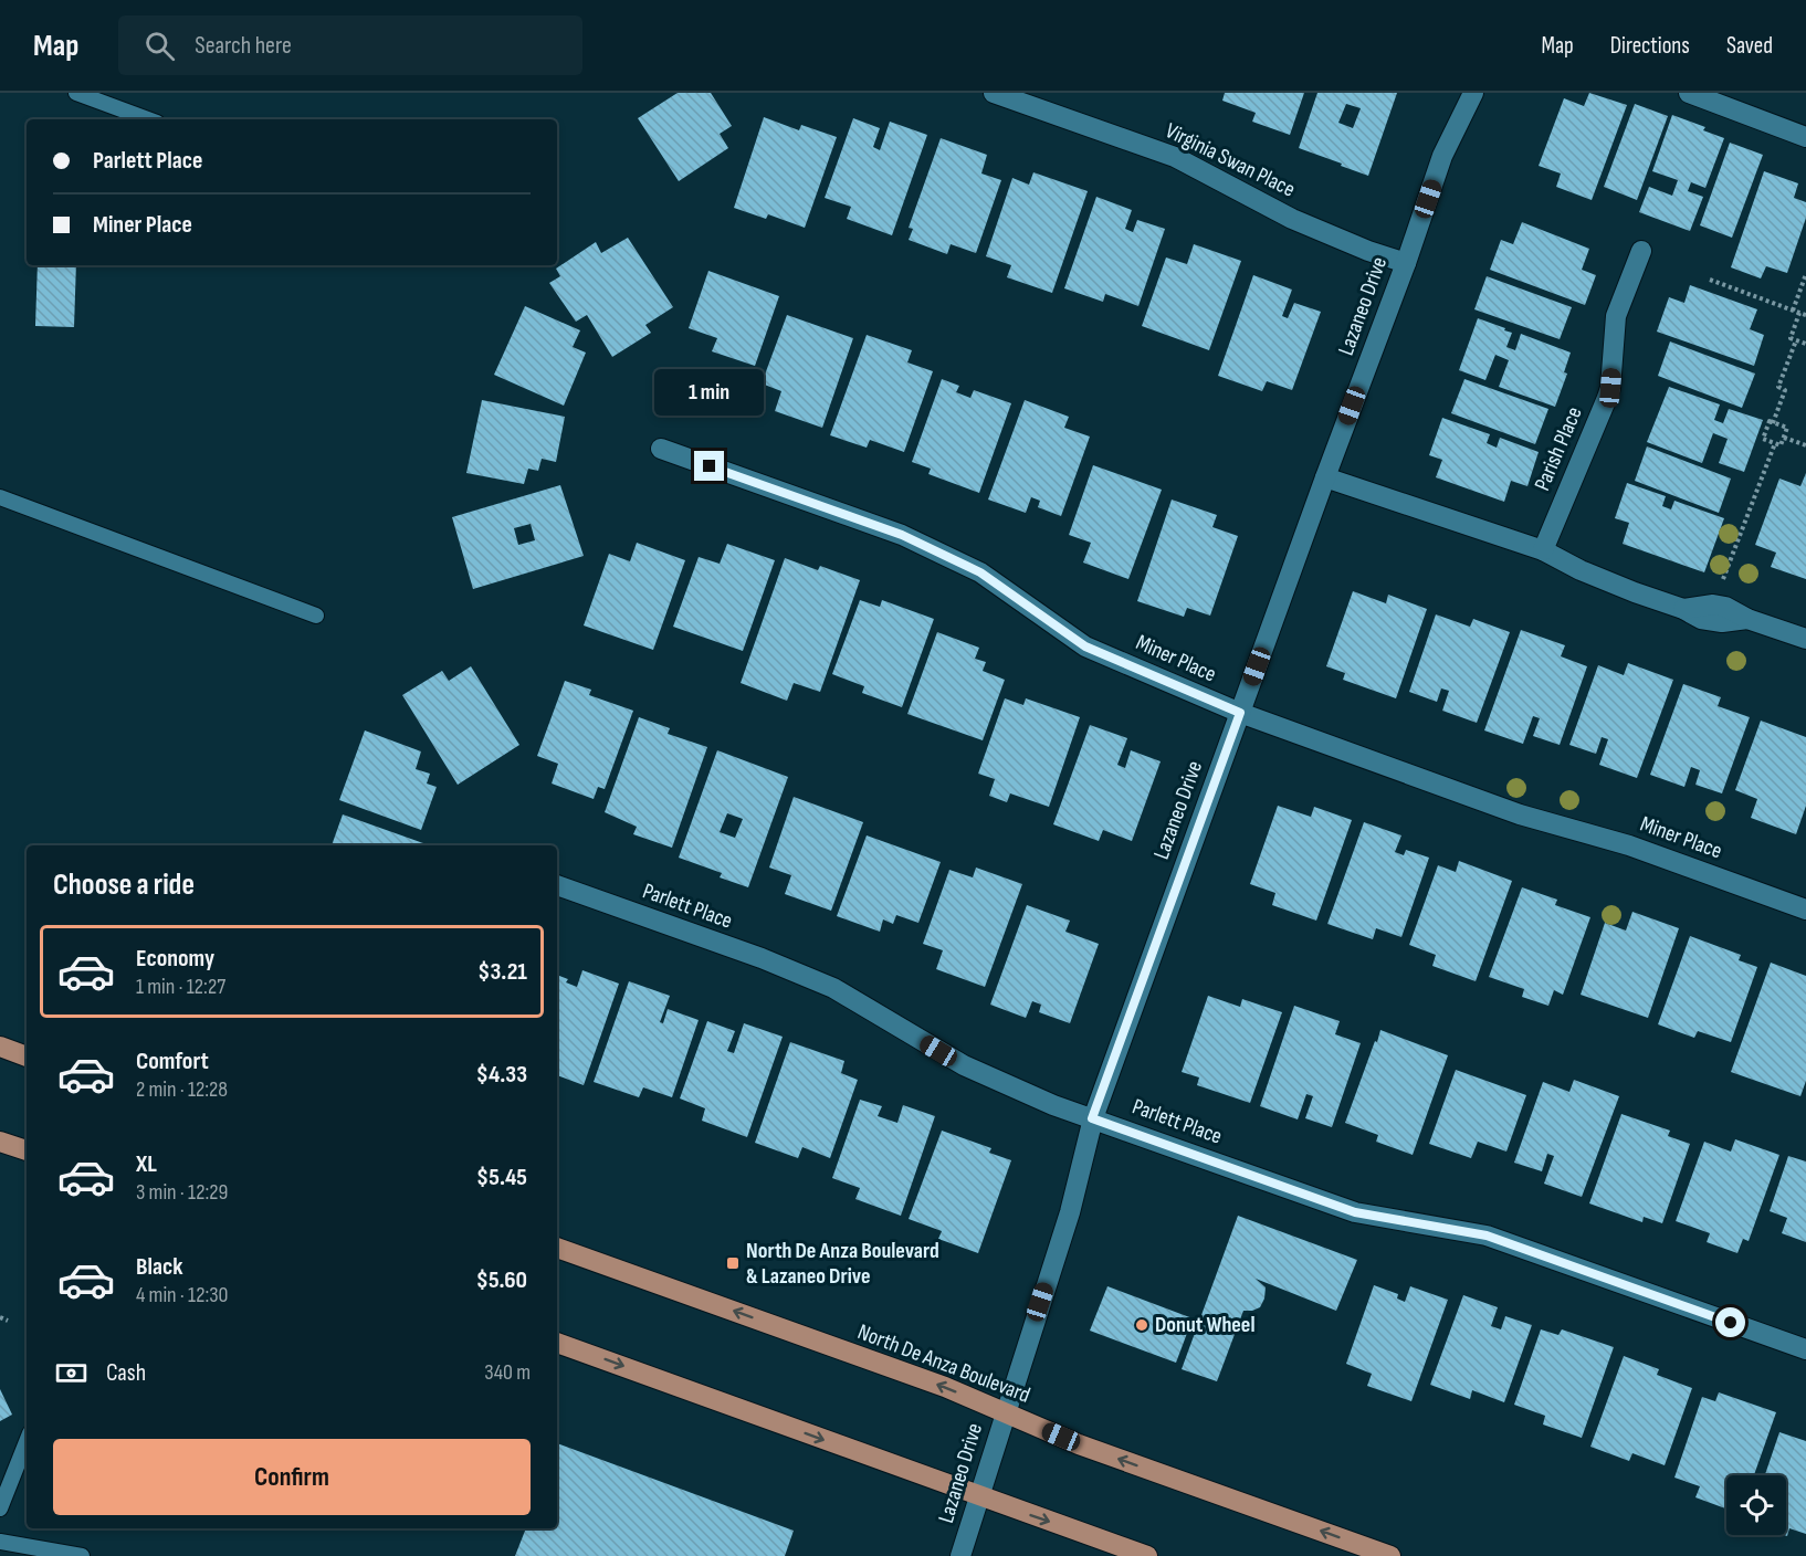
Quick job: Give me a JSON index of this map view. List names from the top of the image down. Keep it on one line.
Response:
{"streets":{"main road":["North De Anza Boulevard"],"street":["Virginia Swan Place","Lazaneo Drive","Parish Place","Miner Place","Parlett Place"]},"crossings":[["Virginia Swan Place","Lazaneo Drive"],["Lazaneo Drive","Miner Place"],["Lazaneo Drive","Parlett Place"],["Lazaneo Drive","North De Anza Boulevard"]],"places":{"transit":["North De Anza Boulevard & Lazaneo Drive"],"other":["Donut Wheel"]},"page":{"header":"Map","search":"Search here","nav":["Map","Directions","Saved"],"banner":["Parlett Place","Miner Place"],"bubble":"1 min","heading":"Choose a ride","list":[{"name":"Economy","note":"1 min · 12:27","value":"$3.21"},{"name":"Comfort","note":"2 min · 12:28","value":"$4.33"},{"name":"XL","note":"3 min · 12:29","value":"$5.45"},{"name":"Black","note":"4 min · 12:30","value":"$5.60"}],"pay":["Cash","340 m"],"buttons":"Confirm"}}
